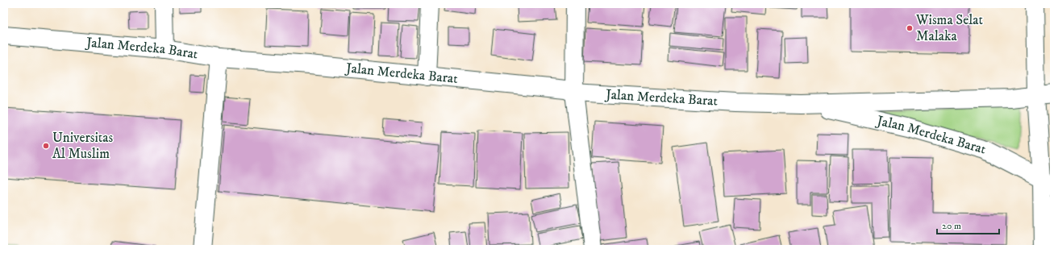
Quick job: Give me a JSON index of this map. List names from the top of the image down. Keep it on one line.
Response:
{"streets":{"main road":["Jalan Merdeka Barat"]},"places":["Wisma Selat Malaka","Universitas Al Muslim"],"scale_bar":"20 m"}
